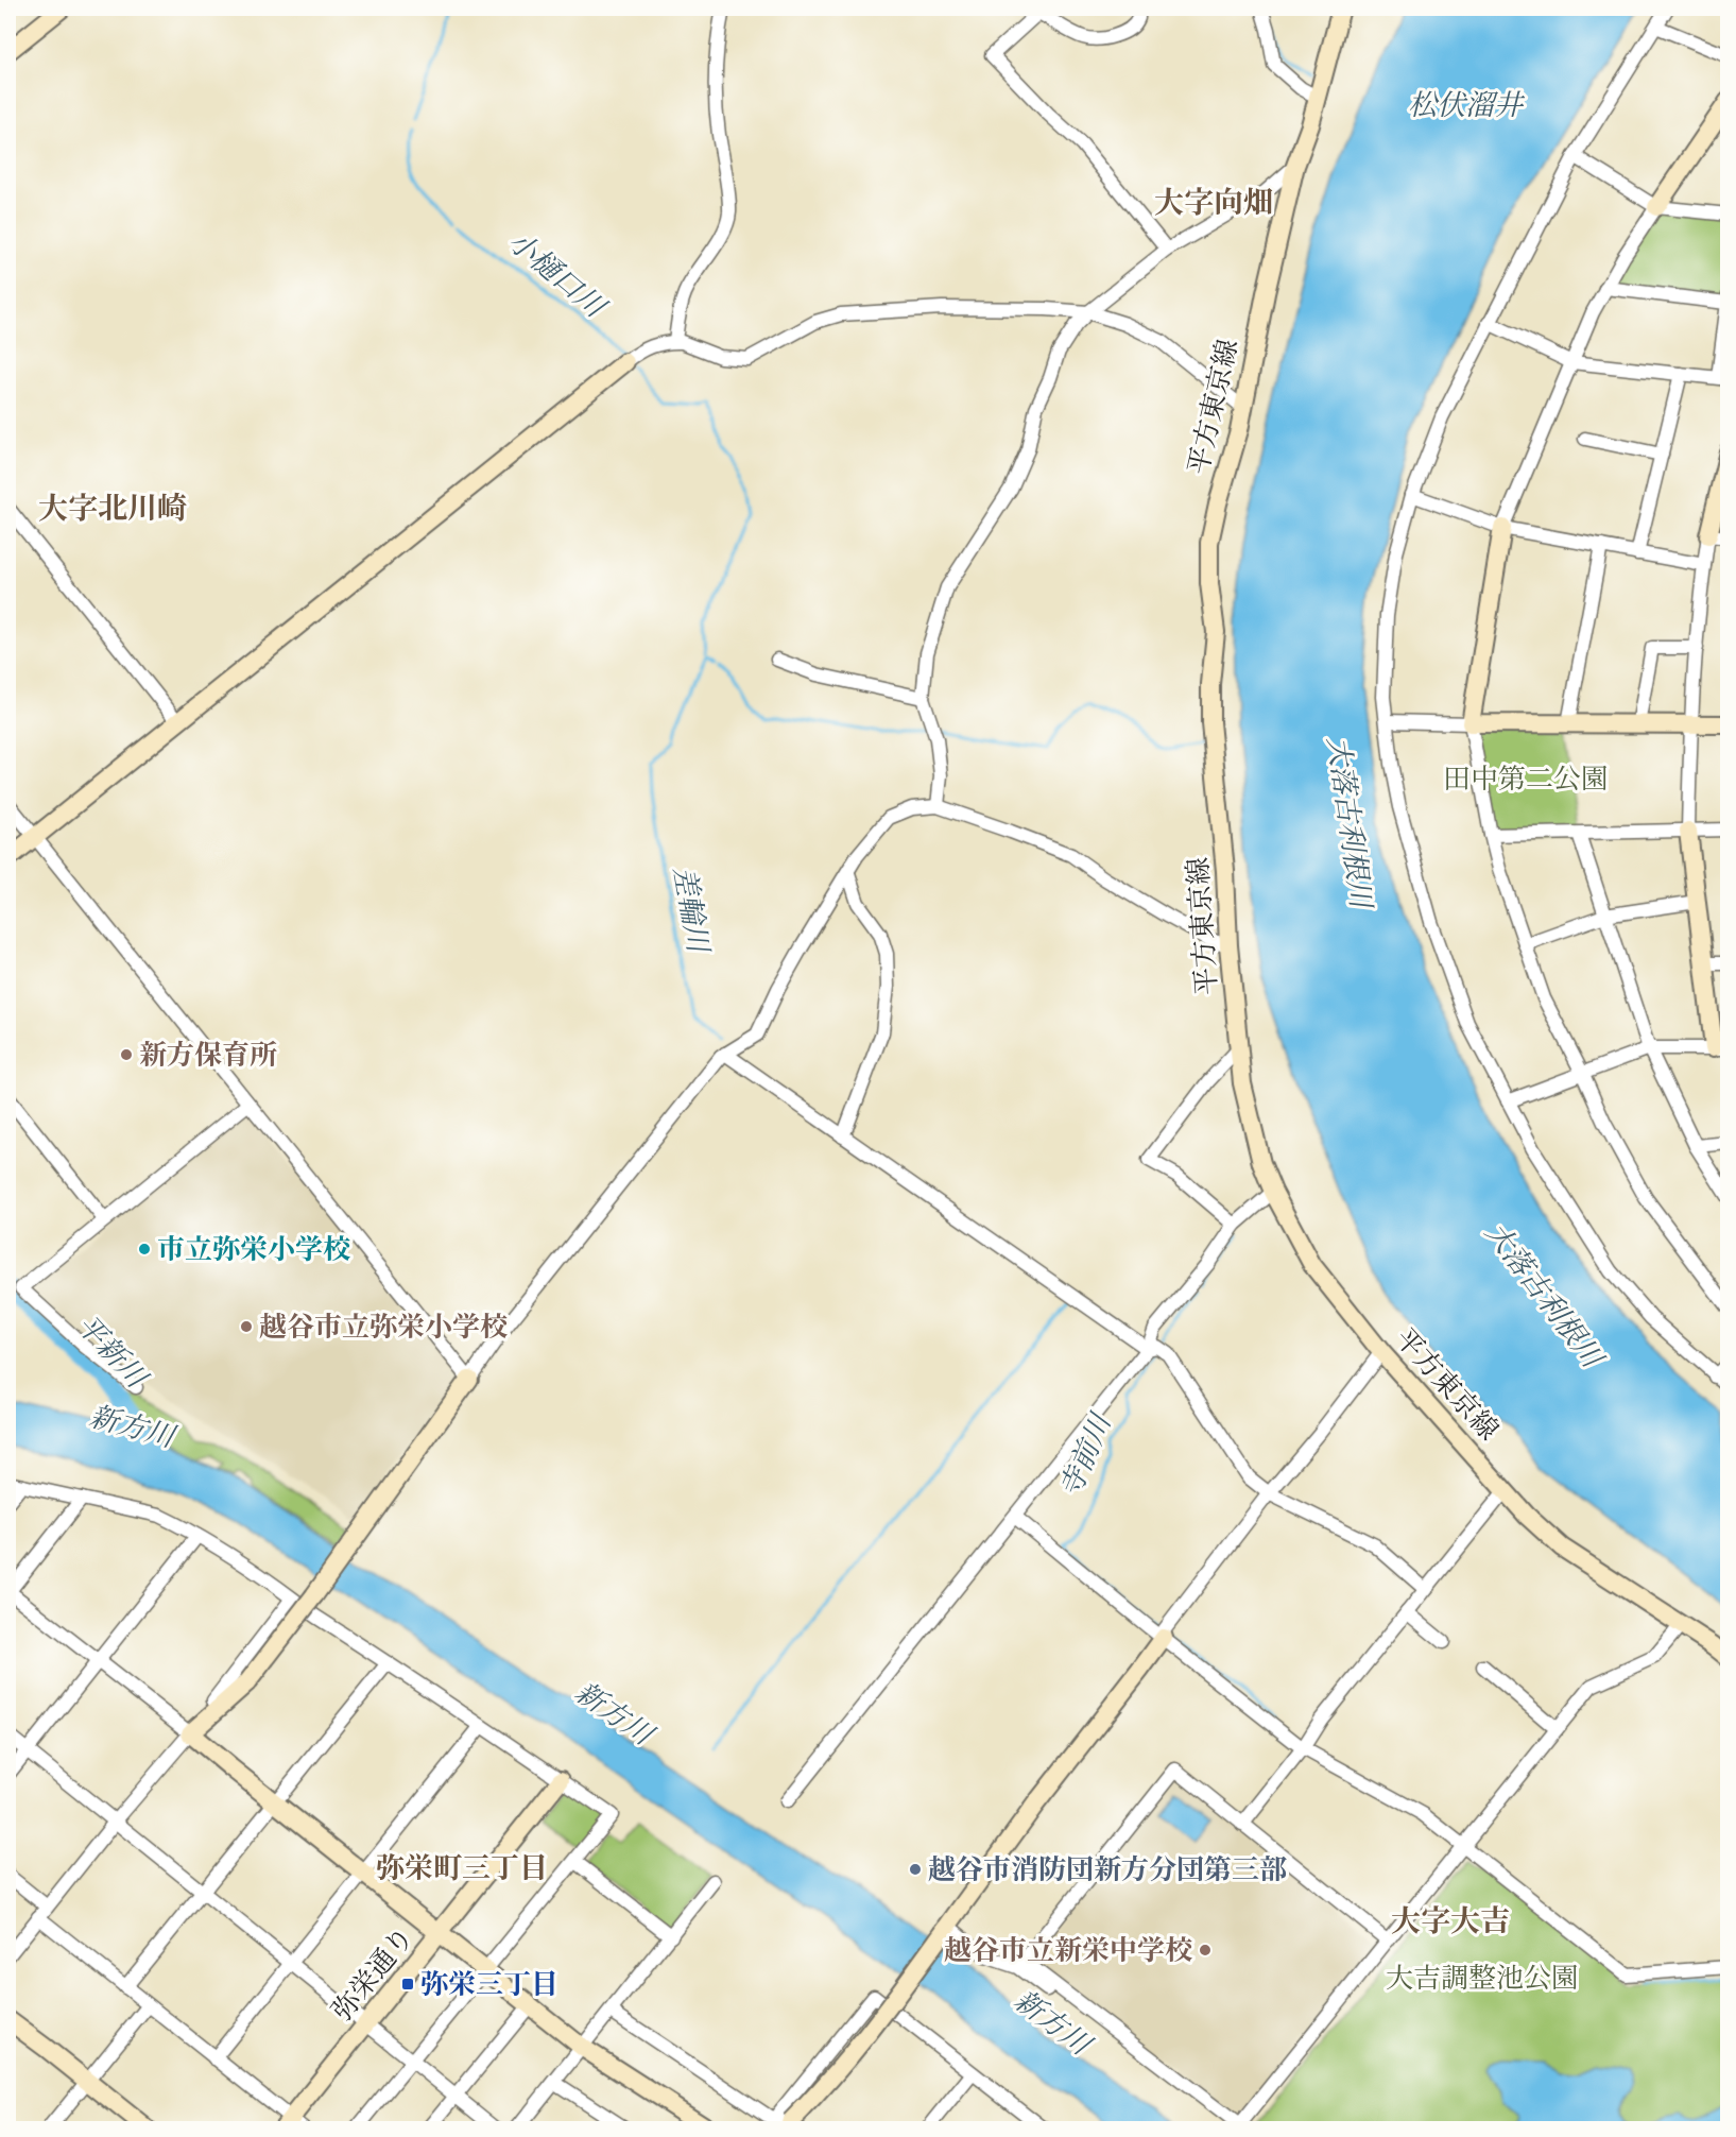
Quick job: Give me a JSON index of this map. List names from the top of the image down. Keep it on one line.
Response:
{"streets":{"street":["平方東京線","弥栄通り"]},"districts":["大字向畑","大字北川崎","弥栄町三丁目","大字大吉"],"water":["松伏溜井","小樋口川","大落古利根川","差輪川","平新川","新方川","寺前川"],"parks":["田中第二公園","大吉調整池公園"],"places":{"other":["新方保育所","市立弥栄小学校","越谷市立弥栄小学校","越谷市消防団新方分団第三部","越谷市立新栄中学校"],"transit":["弥栄三丁目"]}}
